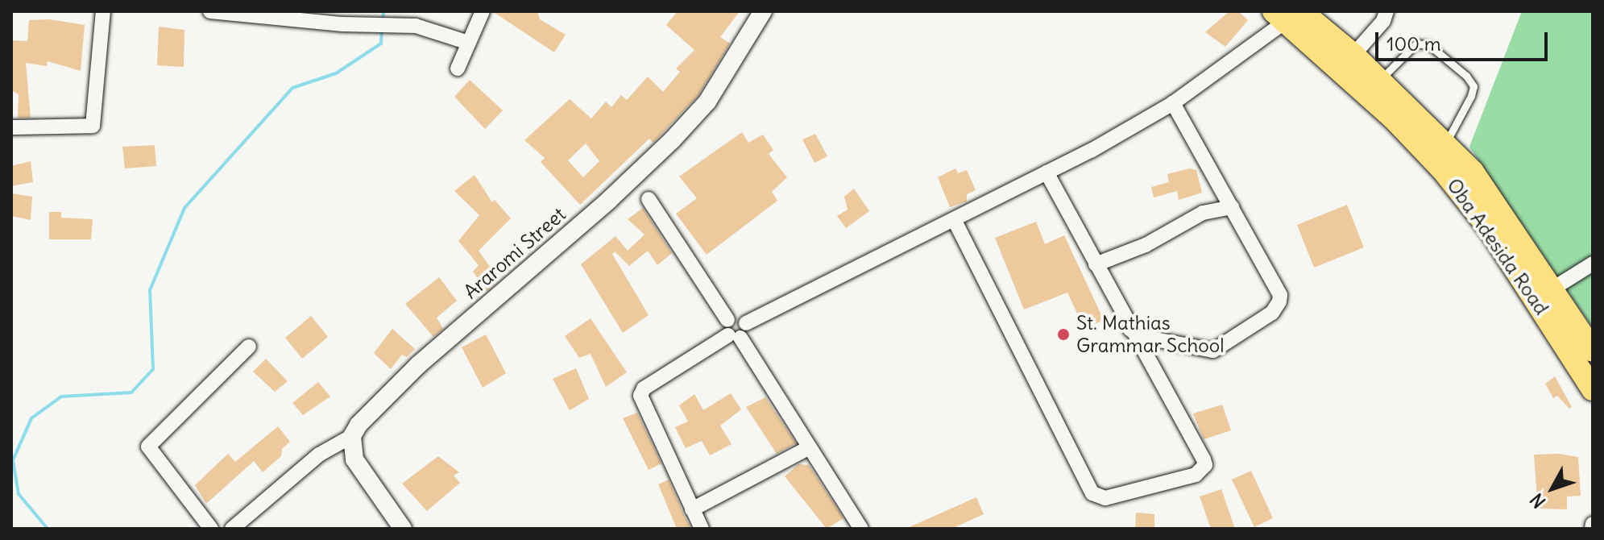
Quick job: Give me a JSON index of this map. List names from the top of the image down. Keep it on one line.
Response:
{"streets":{"main road":["Oba Adesida Road"],"street":["Araromi Street"]},"places":["St. Mathias Grammar School"],"scale_bar":"100 m","north":"bottom left"}
